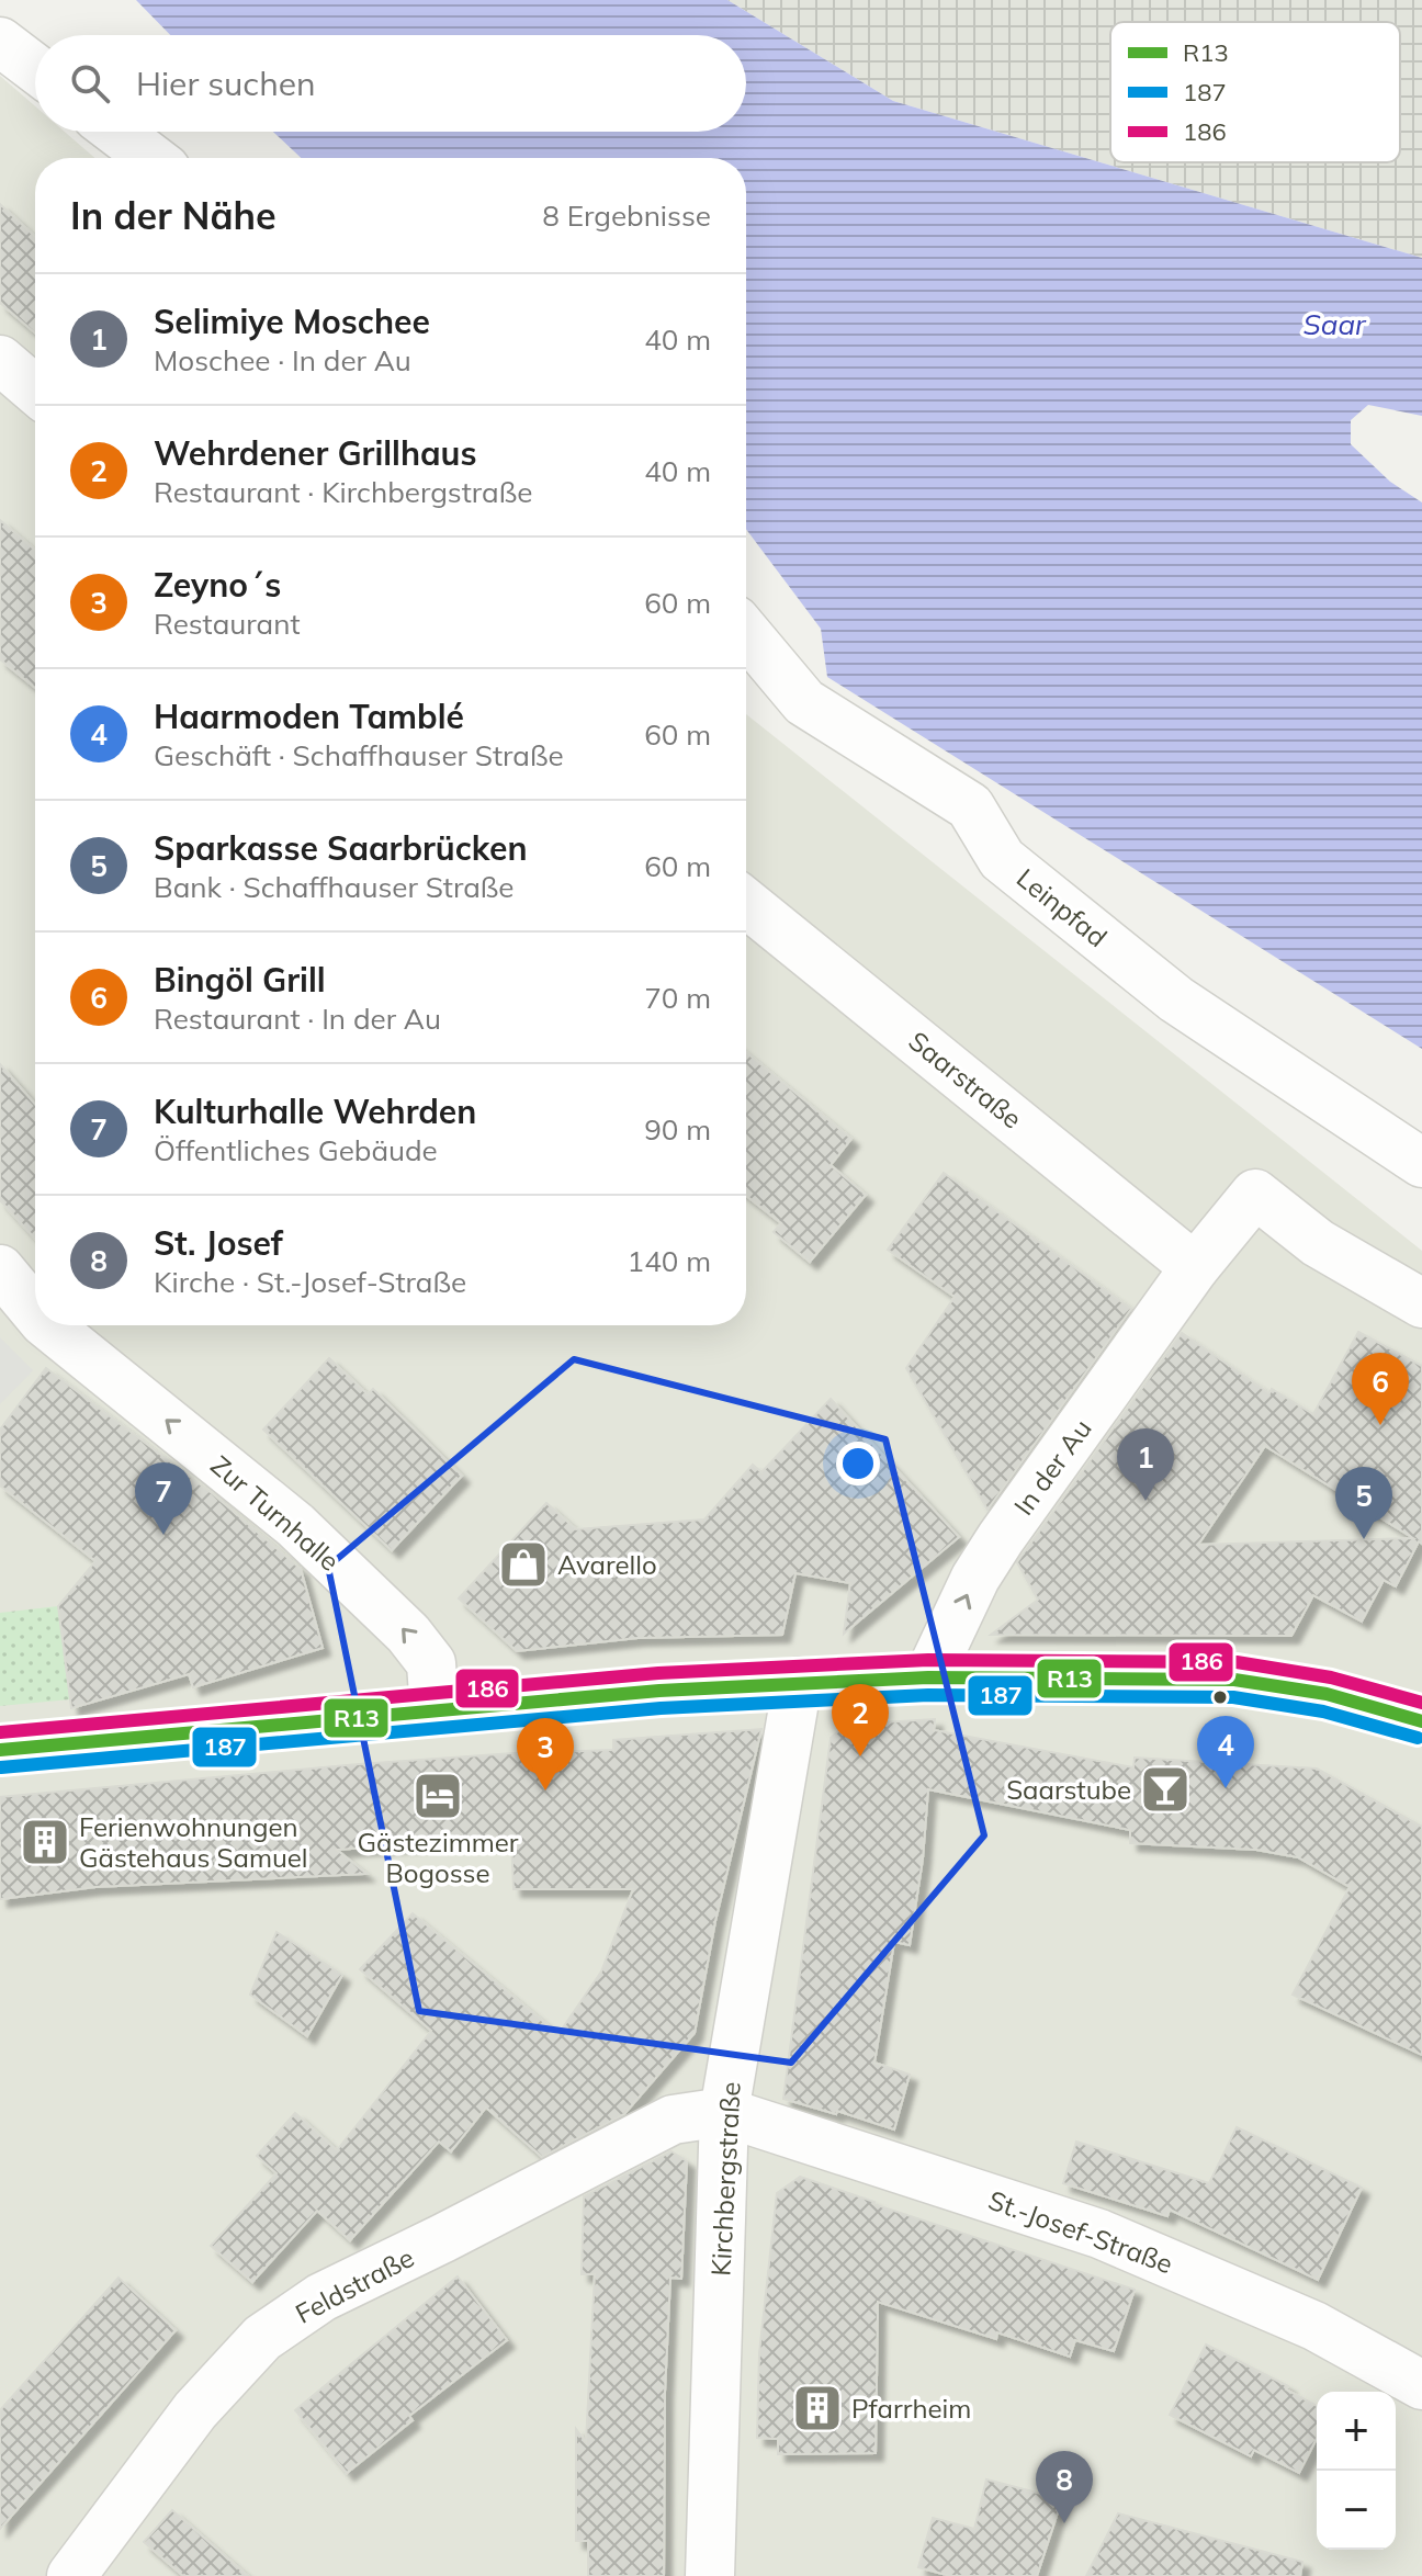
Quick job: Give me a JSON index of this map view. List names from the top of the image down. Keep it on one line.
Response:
{"streets":{"street":["Leinpfad","Saarstraße","In der Au","Zur Turnhalle","Kirchbergstraße","St.-Josef-Straße","Feldstraße"]},"crossings":[["Saarstraße","In der Au"],["Kirchbergstraße","St.-Josef-Straße"],["Kirchbergstraße","Feldstraße"],["St.-Josef-Straße","Feldstraße"]],"one_way":["In der Au","Zur Turnhalle"],"water":["Saar"],"places":{"shop":["Avarello"],"bar":["Saarstube"],"hotel":["Gästezimmer Bogosse"],"building":["Ferienwohnungen Gästehaus Samuel","Pfarrheim"]},"lines":["transit line 186","transit line R13","transit line 187"],"legend":["R13","187","186"],"page":{"search":"Hier suchen","heading":["In der Nähe","8 Ergebnisse"],"list":[{"mark":"1","name":"Selimiye Moschee","note":"Moschee · In der Au","value":"40 m"},{"mark":"2","name":"Wehrdener Grillhaus","note":"Restaurant · Kirchbergstraße","value":"40 m"},{"mark":"3","name":"Zeyno´s","note":"Restaurant","value":"60 m"},{"mark":"4","name":"Haarmoden Tamblé","note":"Geschäft · Schaffhauser Straße","value":"60 m"},{"mark":"5","name":"Sparkasse Saarbrücken","note":"Bank · Schaffhauser Straße","value":"60 m"},{"mark":"6","name":"Bingöl Grill","note":"Restaurant · In der Au","value":"70 m"},{"mark":"7","name":"Kulturhalle Wehrden","note":"Öffentliches Gebäude","value":"90 m"},{"mark":"8","name":"St. Josef","note":"Kirche · St.-Josef-Straße","value":"140 m"}],"pins":["6","1","7","5","2","4","3","8"],"map_buttons":["+","−"]}}
